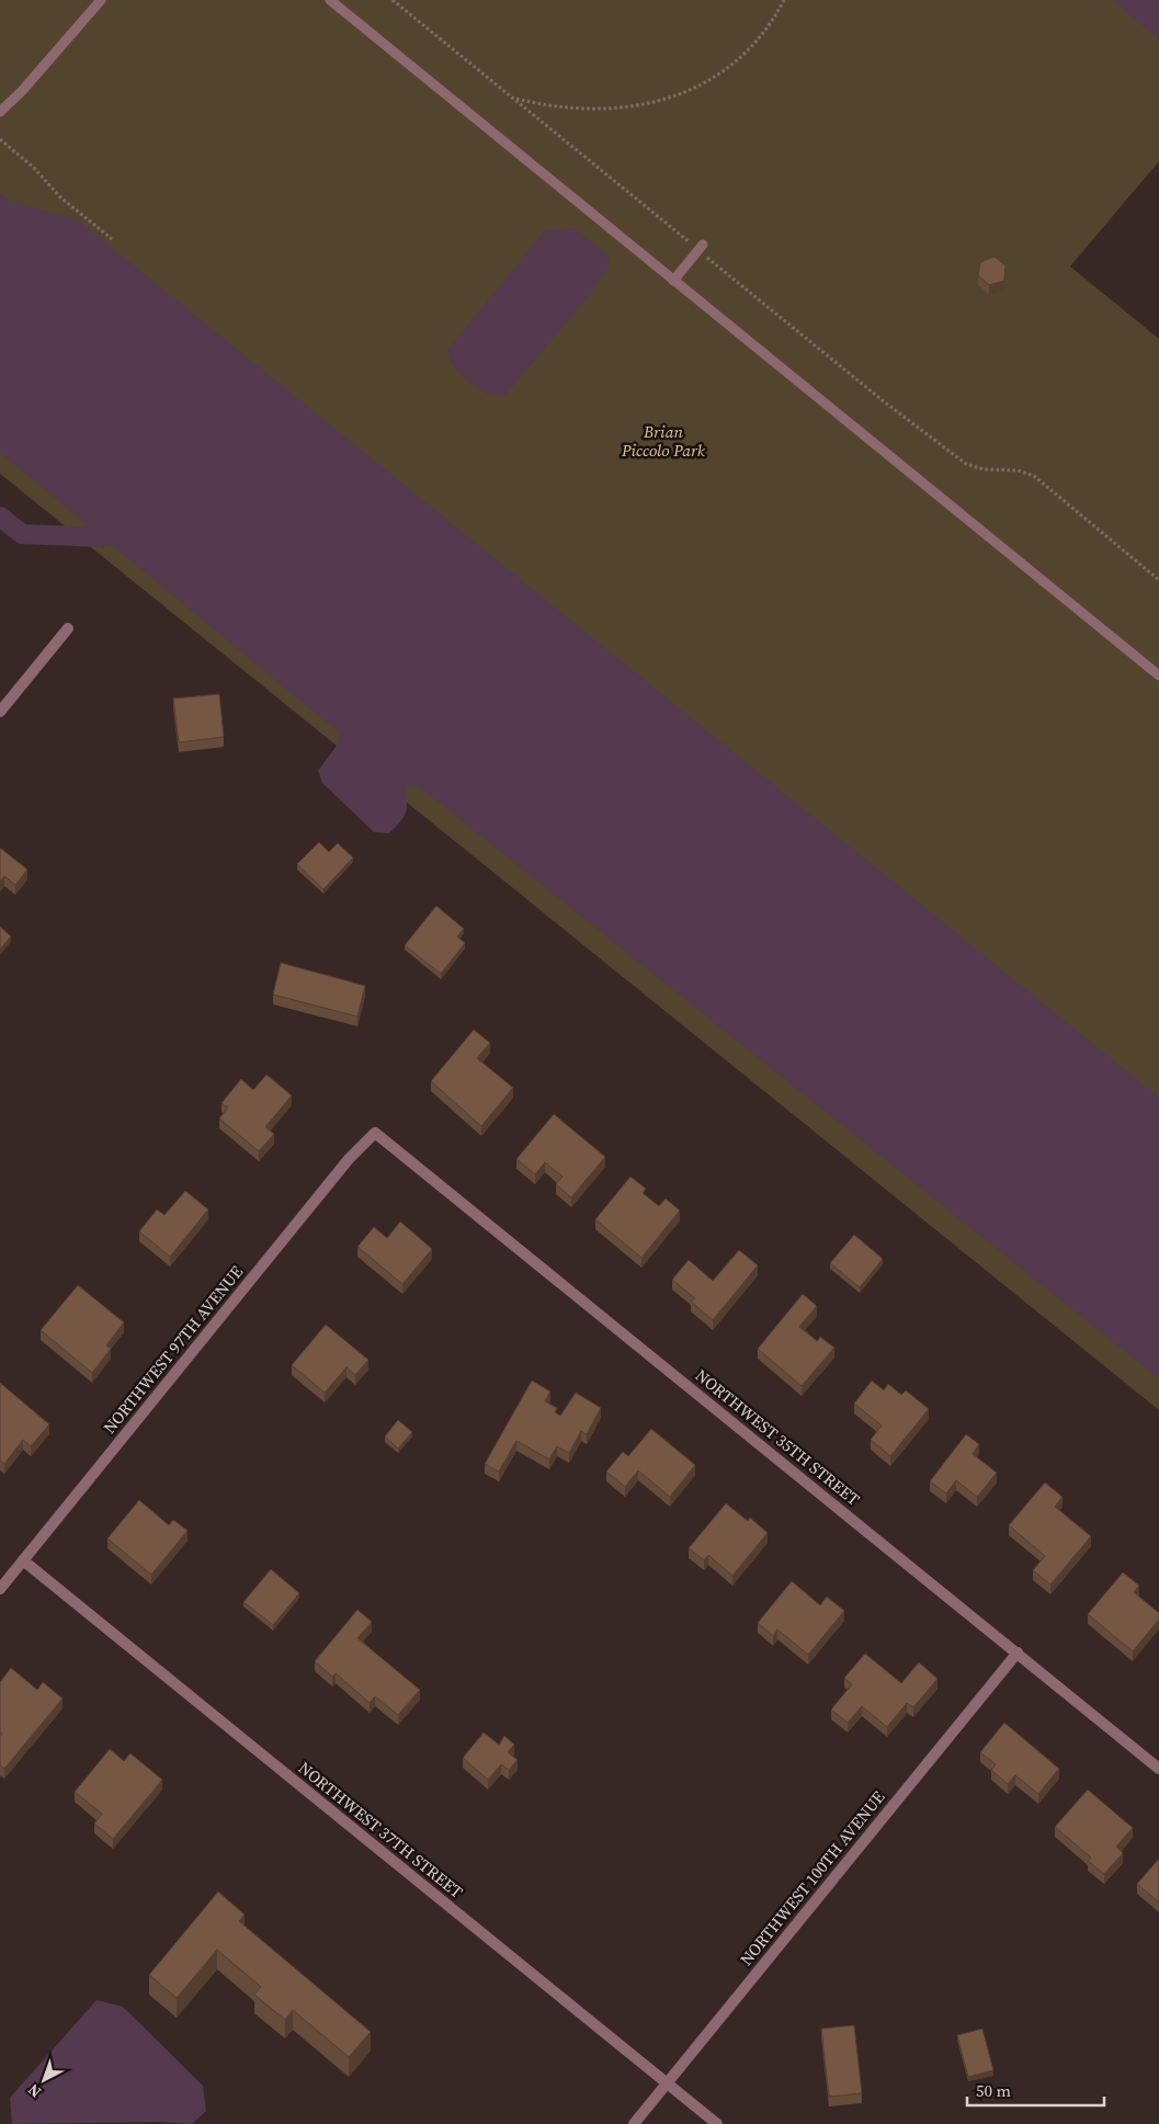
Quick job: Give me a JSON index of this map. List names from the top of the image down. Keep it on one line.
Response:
{"streets":{"street":["NORTHWEST 97TH AVENUE","NORTHWEST 35TH STREET","NORTHWEST 37TH STREET","NORTHWEST 100TH AVENUE"]},"crossings":[["NORTHWEST 97TH AVENUE","NORTHWEST 35TH STREET"],["NORTHWEST 97TH AVENUE","NORTHWEST 37TH STREET"],["NORTHWEST 35TH STREET","NORTHWEST 100TH AVENUE"],["NORTHWEST 37TH STREET","NORTHWEST 100TH AVENUE"]],"parks":["Brian Piccolo Park"],"scale_bar":"50 m","north":"bottom left"}
